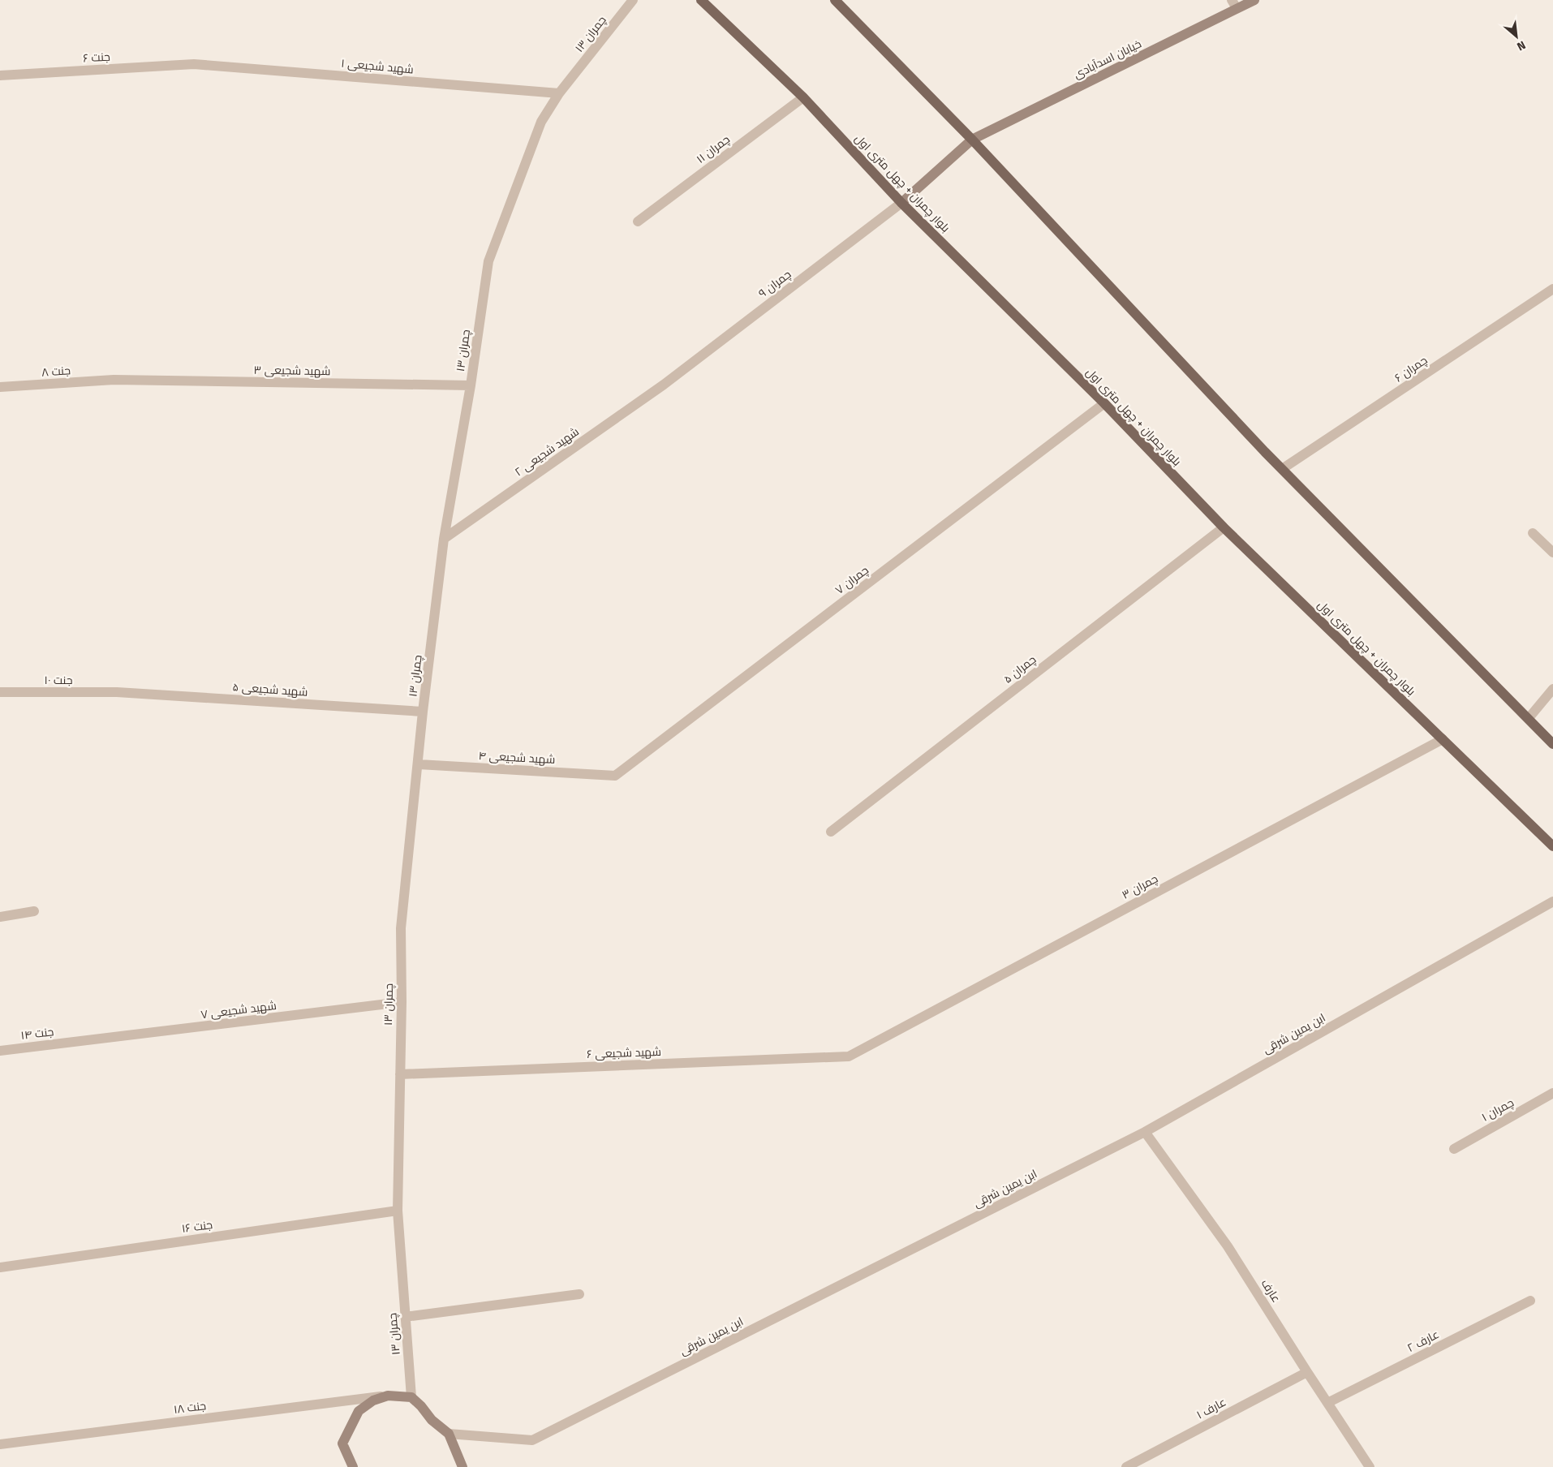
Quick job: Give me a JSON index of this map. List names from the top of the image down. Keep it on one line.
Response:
{"streets":{"main road":["خیابان اسدآبادی","بلوار چمران + چهل متری اول"],"street":["چمران ۱۳","جنت ۶","شهید شجیعی ۱","چمران ۱۱","چمران ۹","چمران ۶","شهید شجیعی ۳","جنت ۸","شهید شجیعی ۲","چمران ۷","چمران ۵","جنت ۱۰","شهید شجیعی ۵","شهید شجیعی ۴","چمران ۳","شهید شجیعی ۷","جنت ۱۴","ابن یمین شرقی","شهید شجیعی ۶","چمران ۱","جنت ۱۶","عارف","عارف ۲","جنت ۱۸","عارف ۱"]},"crossings":[["چمران ۱۳","شهید شجیعی ۱"],["چمران ۱۳","شهید شجیعی ۳"],["چمران ۱۳","شهید شجیعی ۲"],["چمران ۱۳","شهید شجیعی ۵"],["چمران ۱۳","شهید شجیعی ۴"],["چمران ۱۳","شهید شجیعی ۷"],["چمران ۱۳","شهید شجیعی ۶"],["چمران ۱۳","جنت ۱۶"],["جنت ۶","شهید شجیعی ۱"],["خیابان اسدآبادی","بلوار چمران + چهل متری اول"],["خیابان اسدآبادی","چمران ۹"],["چمران ۱۱","بلوار چمران + چهل متری اول"],["بلوار چمران + چهل متری اول","چمران ۹"],["بلوار چمران + چهل متری اول","چمران ۷"],["بلوار چمران + چهل متری اول","چمران ۵"],["بلوار چمران + چهل متری اول","چمران ۳"],["چمران ۹","شهید شجیعی ۲"],["شهید شجیعی ۳","جنت ۸"],["چمران ۷","شهید شجیعی ۴"],["جنت ۱۰","شهید شجیعی ۵"],["چمران ۳","شهید شجیعی ۶"],["شهید شجیعی ۷","جنت ۱۴"],["ابن یمین شرقی","عارف"],["عارف","عارف ۲"],["عارف","عارف ۱"]],"north":"bottom right"}
